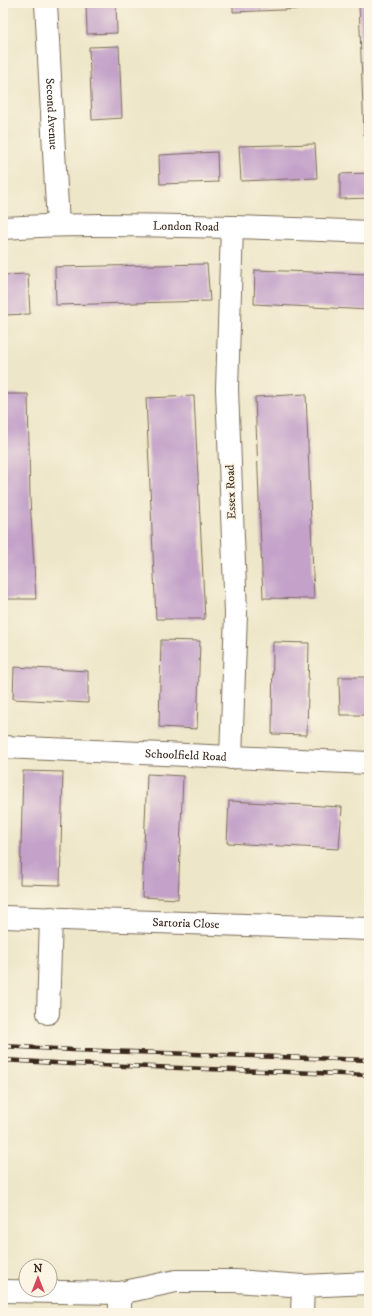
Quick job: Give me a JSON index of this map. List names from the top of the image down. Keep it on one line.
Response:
{"streets":{"street":["Second Avenue","London Road","Essex Road","Schoolfield Road","Sartoria Close"]},"crossings":[["Second Avenue","London Road"],["London Road","Essex Road"],["Essex Road","Schoolfield Road"]],"north":"top"}
